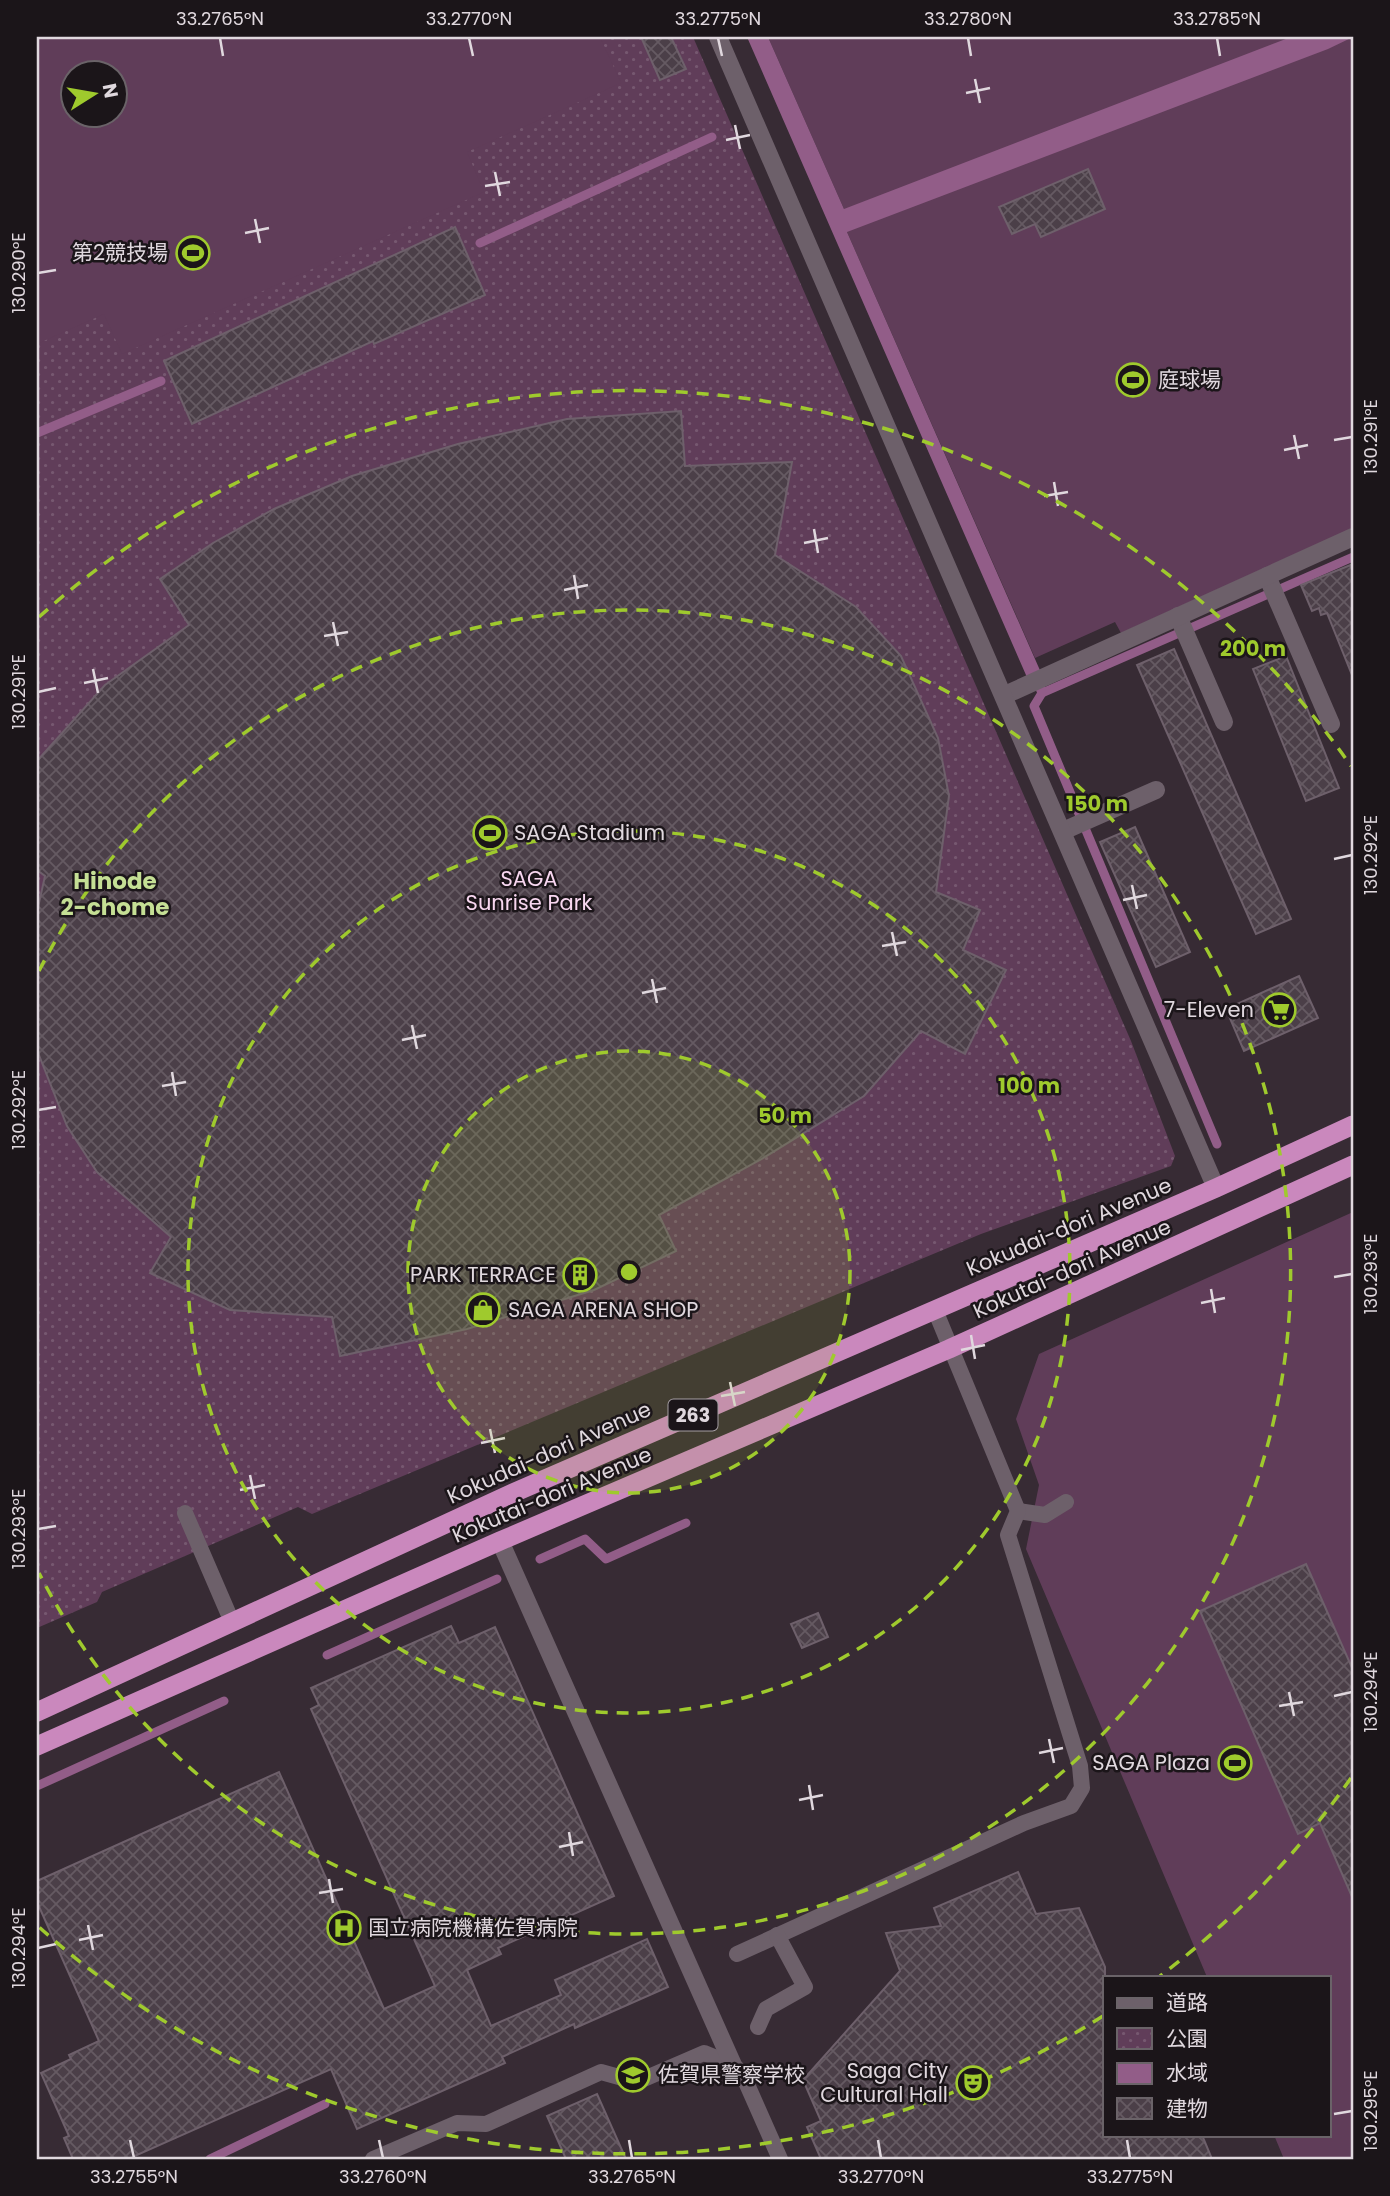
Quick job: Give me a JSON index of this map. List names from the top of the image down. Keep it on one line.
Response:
{"streets":{"highway":["Kokudai-dori Avenue","Kokutai-dori Avenue","263"]},"districts":["Hinode 2-chome"],"parks":["SAGA Sunrise Park"],"places":{"sports":["第2競技場","庭球場","SAGA Stadium","SAGA Plaza"],"supermarket":["7-Eleven"],"building":["PARK TERRACE"],"shop":["SAGA ARENA SHOP"],"hospital":["国立病院機構佐賀病院"],"school or university":["佐賀県警察学校"],"theatre":["Saga City Cultural Hall"]},"legend":["道路","公園","水域","建物"],"north":"right","coordinates":["33.2765°N","33.2770°N","33.2775°N","33.2780°N","33.2785°N","130.290°E","130.291°E","130.292°E","130.293°E","130.294°E","130.295°E","33.2755°N","33.2760°N"],"rings":["200 m","150 m","100 m","50 m"]}
